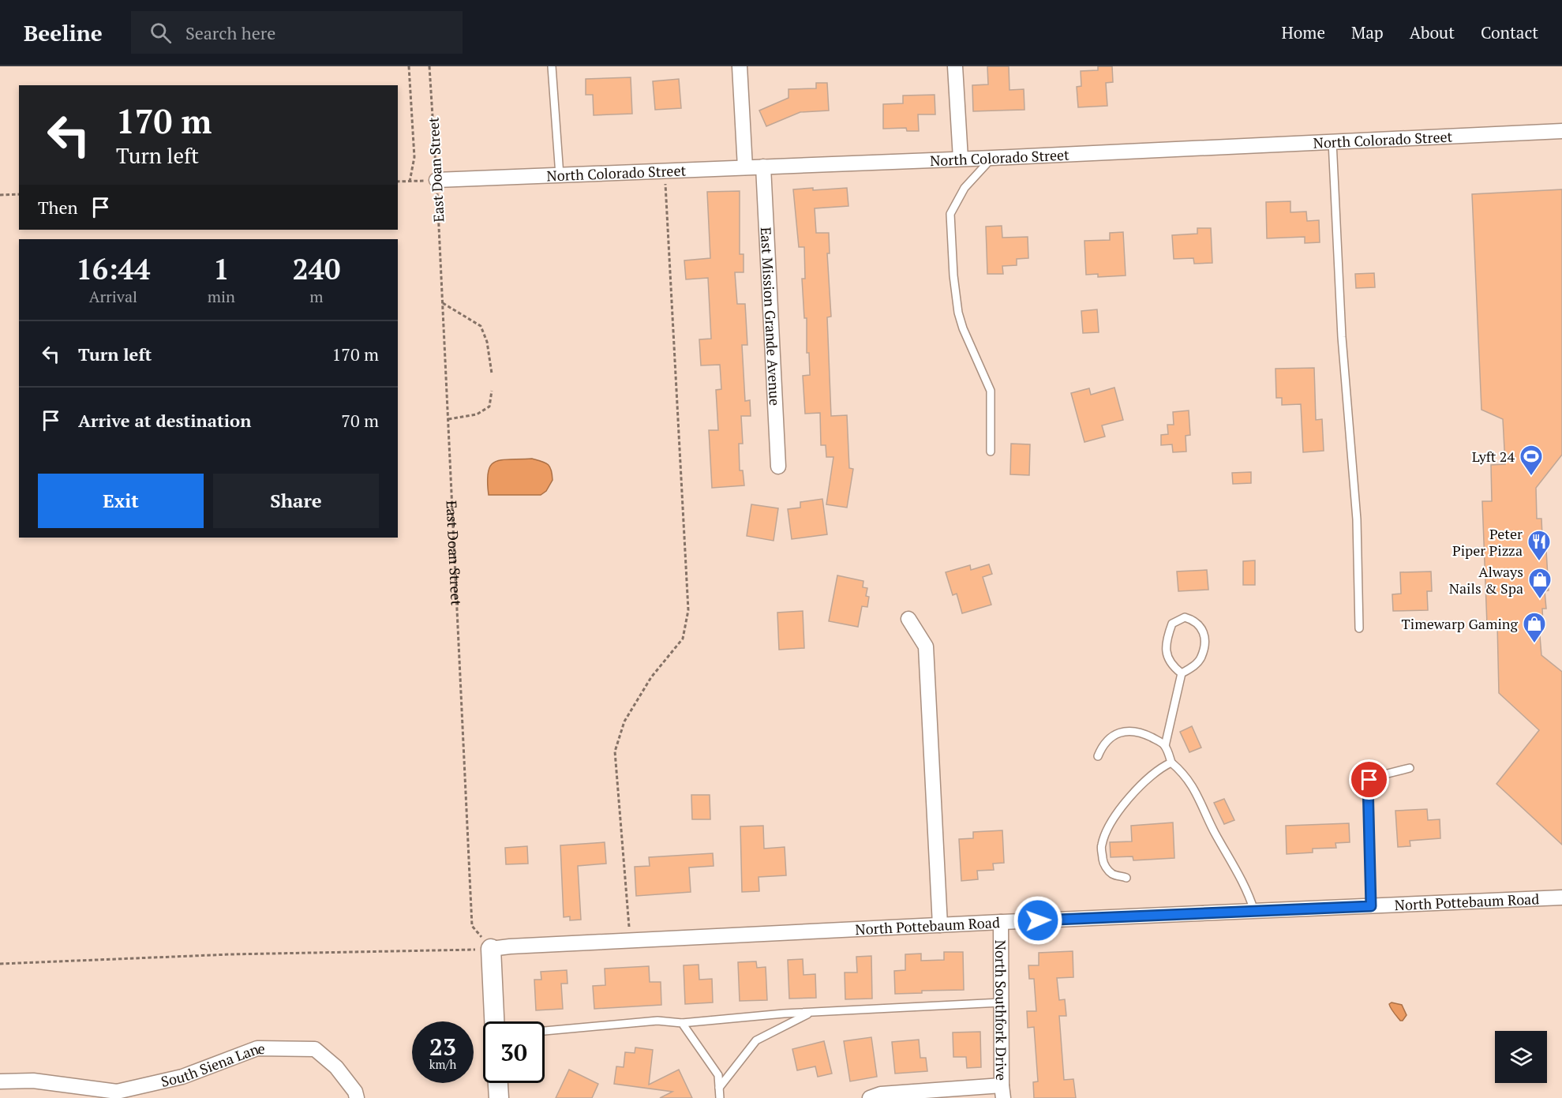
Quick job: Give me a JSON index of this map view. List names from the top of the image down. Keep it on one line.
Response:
{"streets":{"street":["North Colorado Street","East Mission Grande Avenue","North Pottebaum Road","North Southfork Drive","South Siena Lane"],"path":["East Doan Street"]},"crossings":[["North Colorado Street","East Doan Street"],["North Colorado Street","East Mission Grande Avenue"],["East Doan Street","North Pottebaum Road"],["North Pottebaum Road","North Southfork Drive"]],"places":{"sports":["Lyft 24"],"restaurant":["Peter Piper Pizza"],"shop":["Always Nails & Spa","Timewarp Gaming"]},"page":{"header":"Beeline","search":"Search here","nav":["Home","Map","About","Contact"],"turn":["170 m","Turn left"],"then":"Then","eta":["16:44","Arrival","1","min","240","m"],"list":[{"name":"Turn left","value":"170 m"},{"name":"Arrive at destination","value":"70 m"}],"buttons":["Exit","Share"],"speed":"23 km/h","limit":"30"}}
